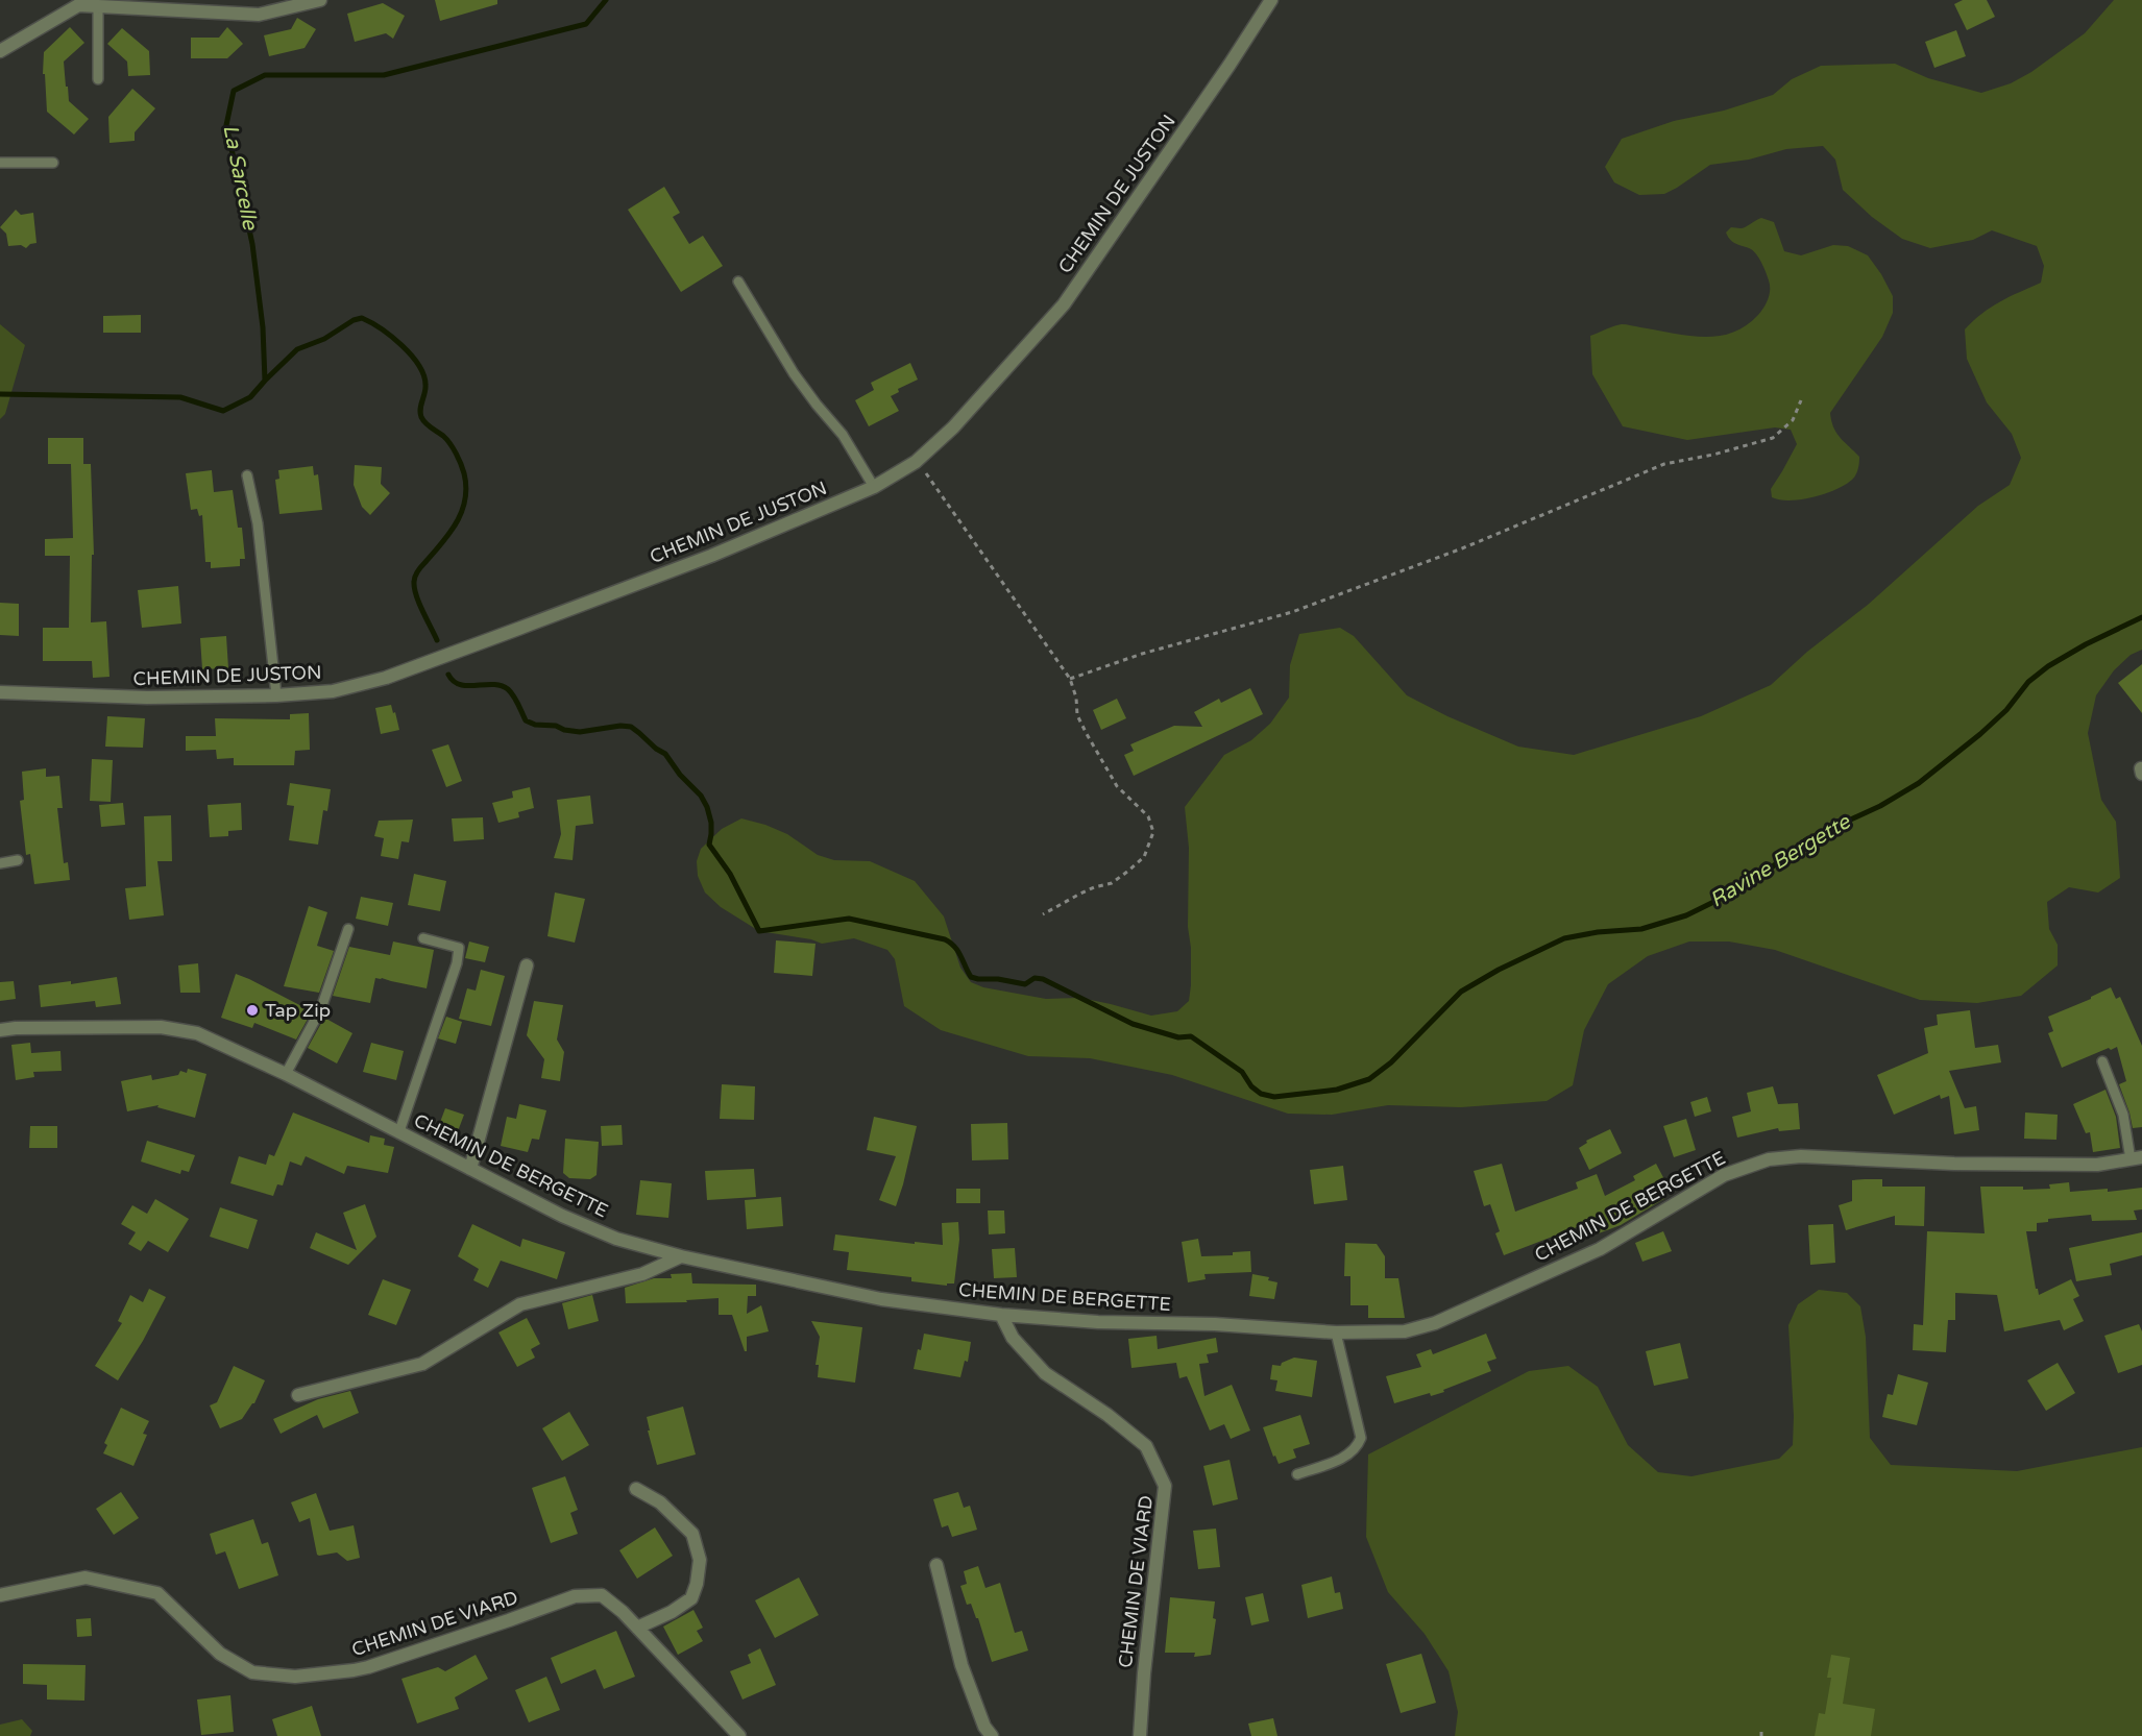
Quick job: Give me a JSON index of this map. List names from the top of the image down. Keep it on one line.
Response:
{"streets":{"street":["CHEMIN DE JUSTON","CHEMIN DE BERGETTE","CHEMIN DE VIARD"]},"crossings":[["CHEMIN DE BERGETTE","CHEMIN DE VIARD"]],"water":["La Sarcelle","Ravine Bergette"],"places":["Tap Zip"]}
